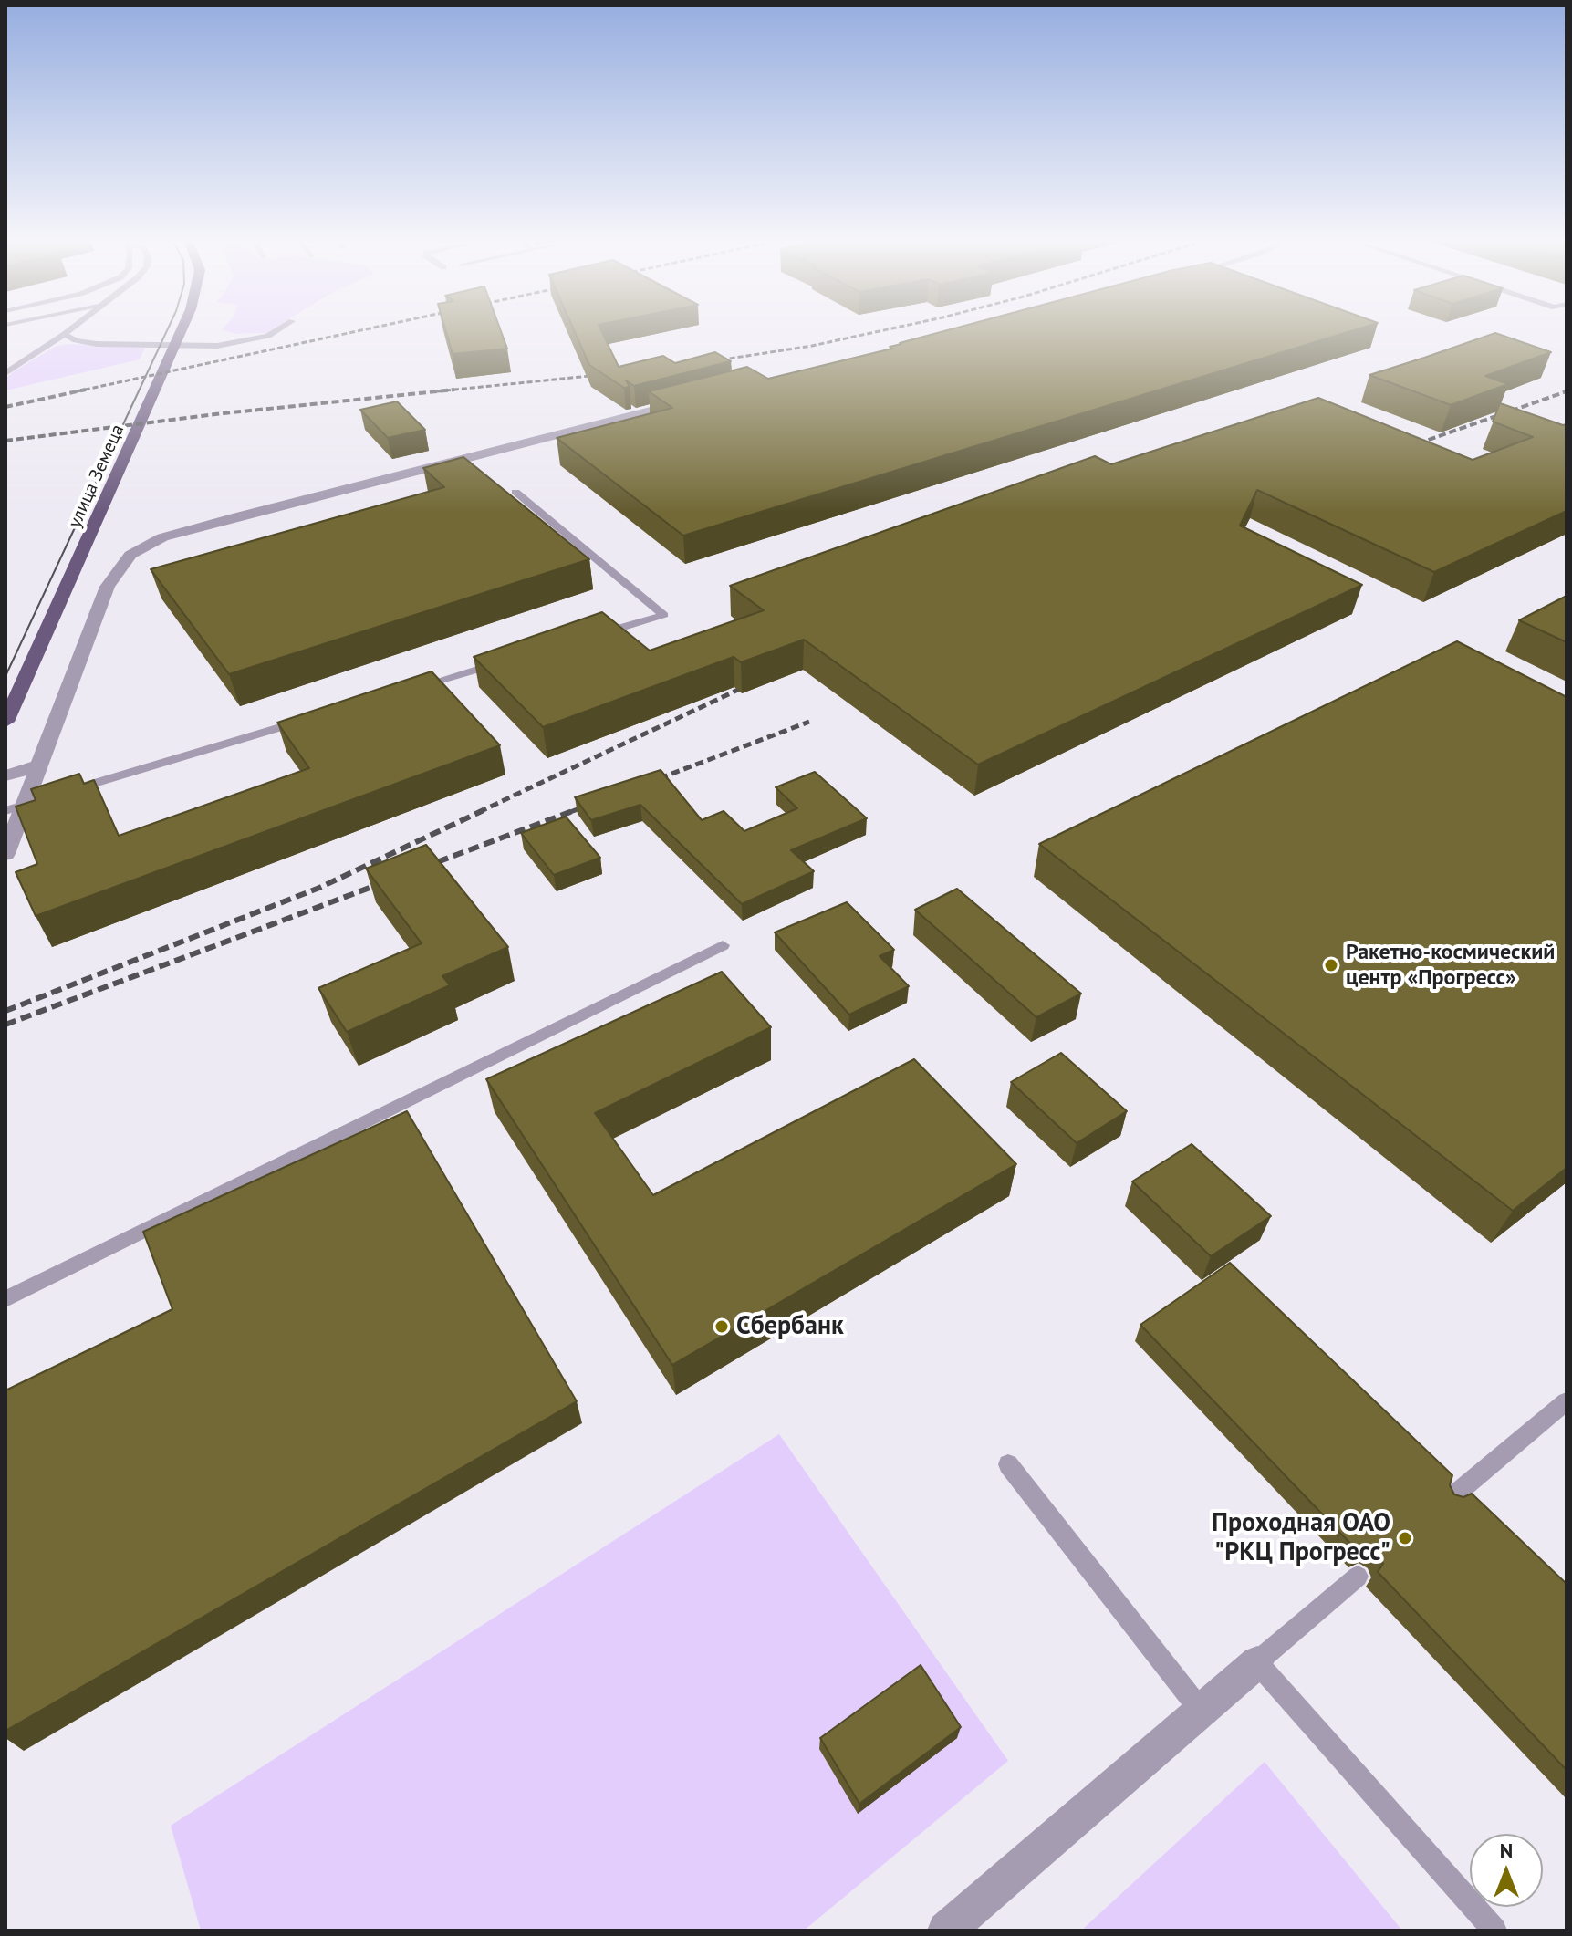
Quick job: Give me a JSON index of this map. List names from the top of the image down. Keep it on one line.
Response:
{"streets":{"main road":["улица Земеца"]},"places":["Ракетно-космический центр «Прогресс»","Сбербанк","Проходная ОАО \"РКЦ Прогресс\""],"north":"top"}
